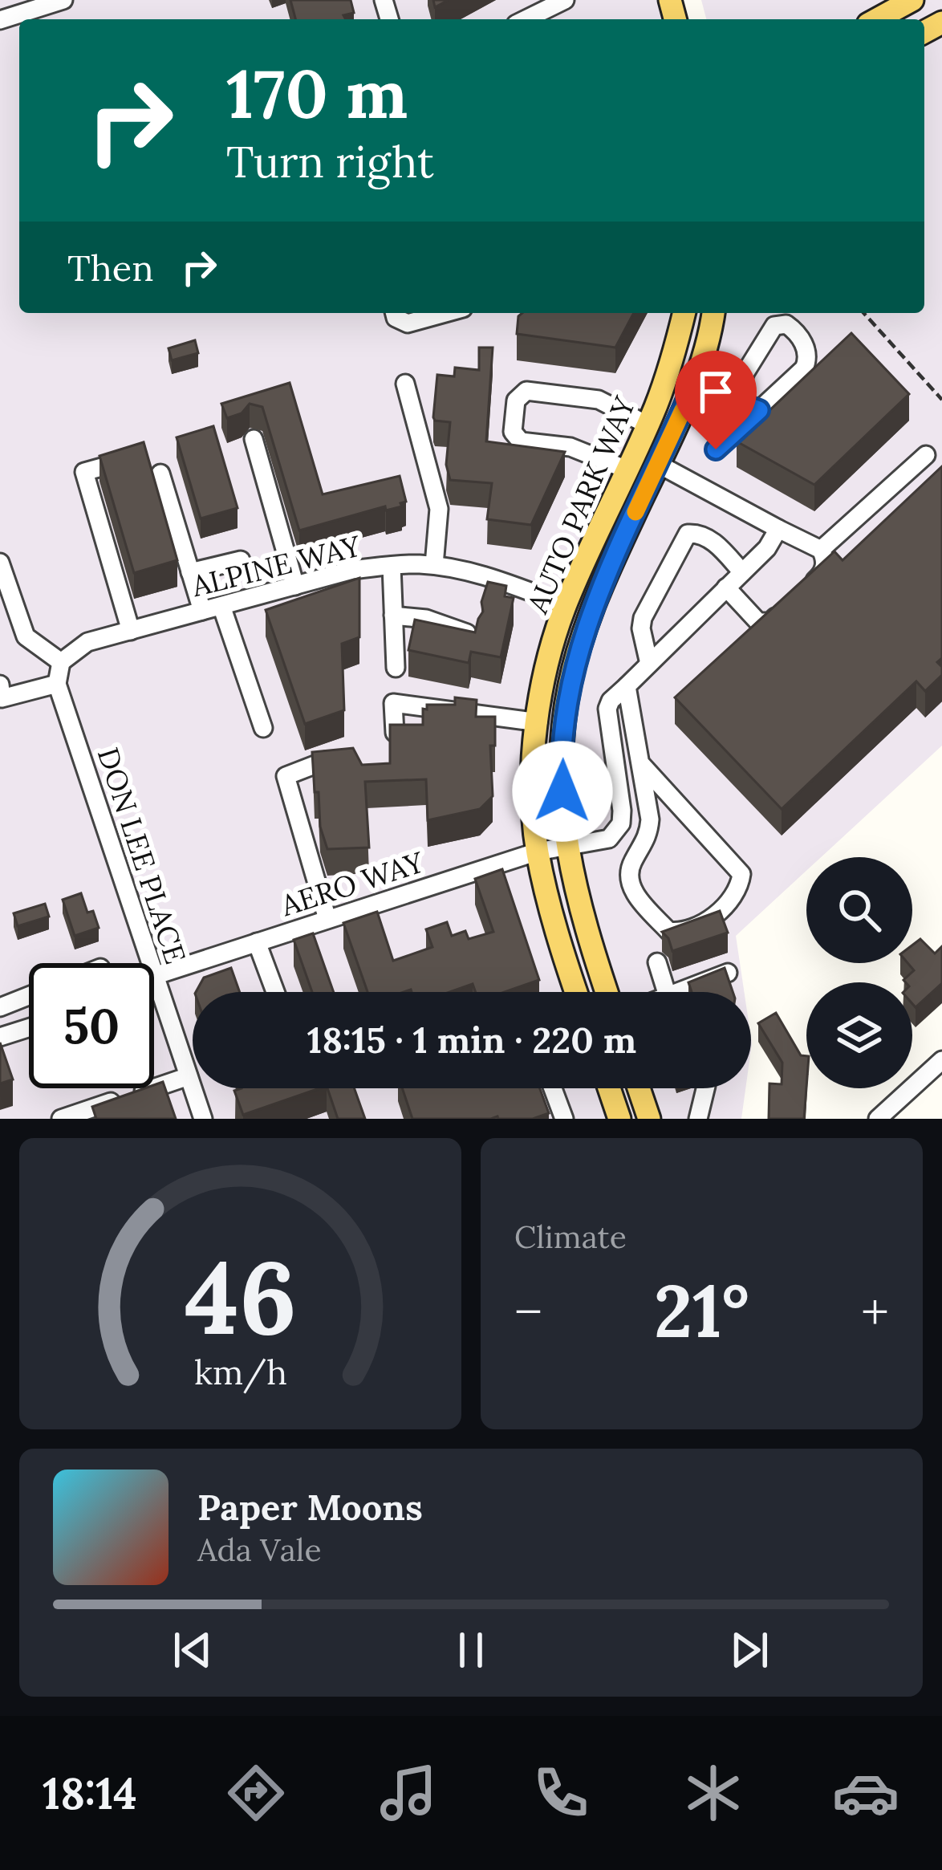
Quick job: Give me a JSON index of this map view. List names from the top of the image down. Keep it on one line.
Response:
{"streets":{"main road":["AUTO PARK WAY"],"street":["ALPINE WAY","DON LEE PLACE","AERO WAY"]},"crossings":[["AUTO PARK WAY","ALPINE WAY"],["AUTO PARK WAY","AERO WAY"],["ALPINE WAY","DON LEE PLACE"],["DON LEE PLACE","AERO WAY"]],"page":{"turn":["170 m","Turn right"],"then":"Then","limit":"50","trip":"18:15 · 1 min · 220 m","tile":"Climate","heat":["−","21°","+"],"song":["Paper Moons","Ada Vale"],"tabs":"18:14","gauge":["46","km/h"]}}
